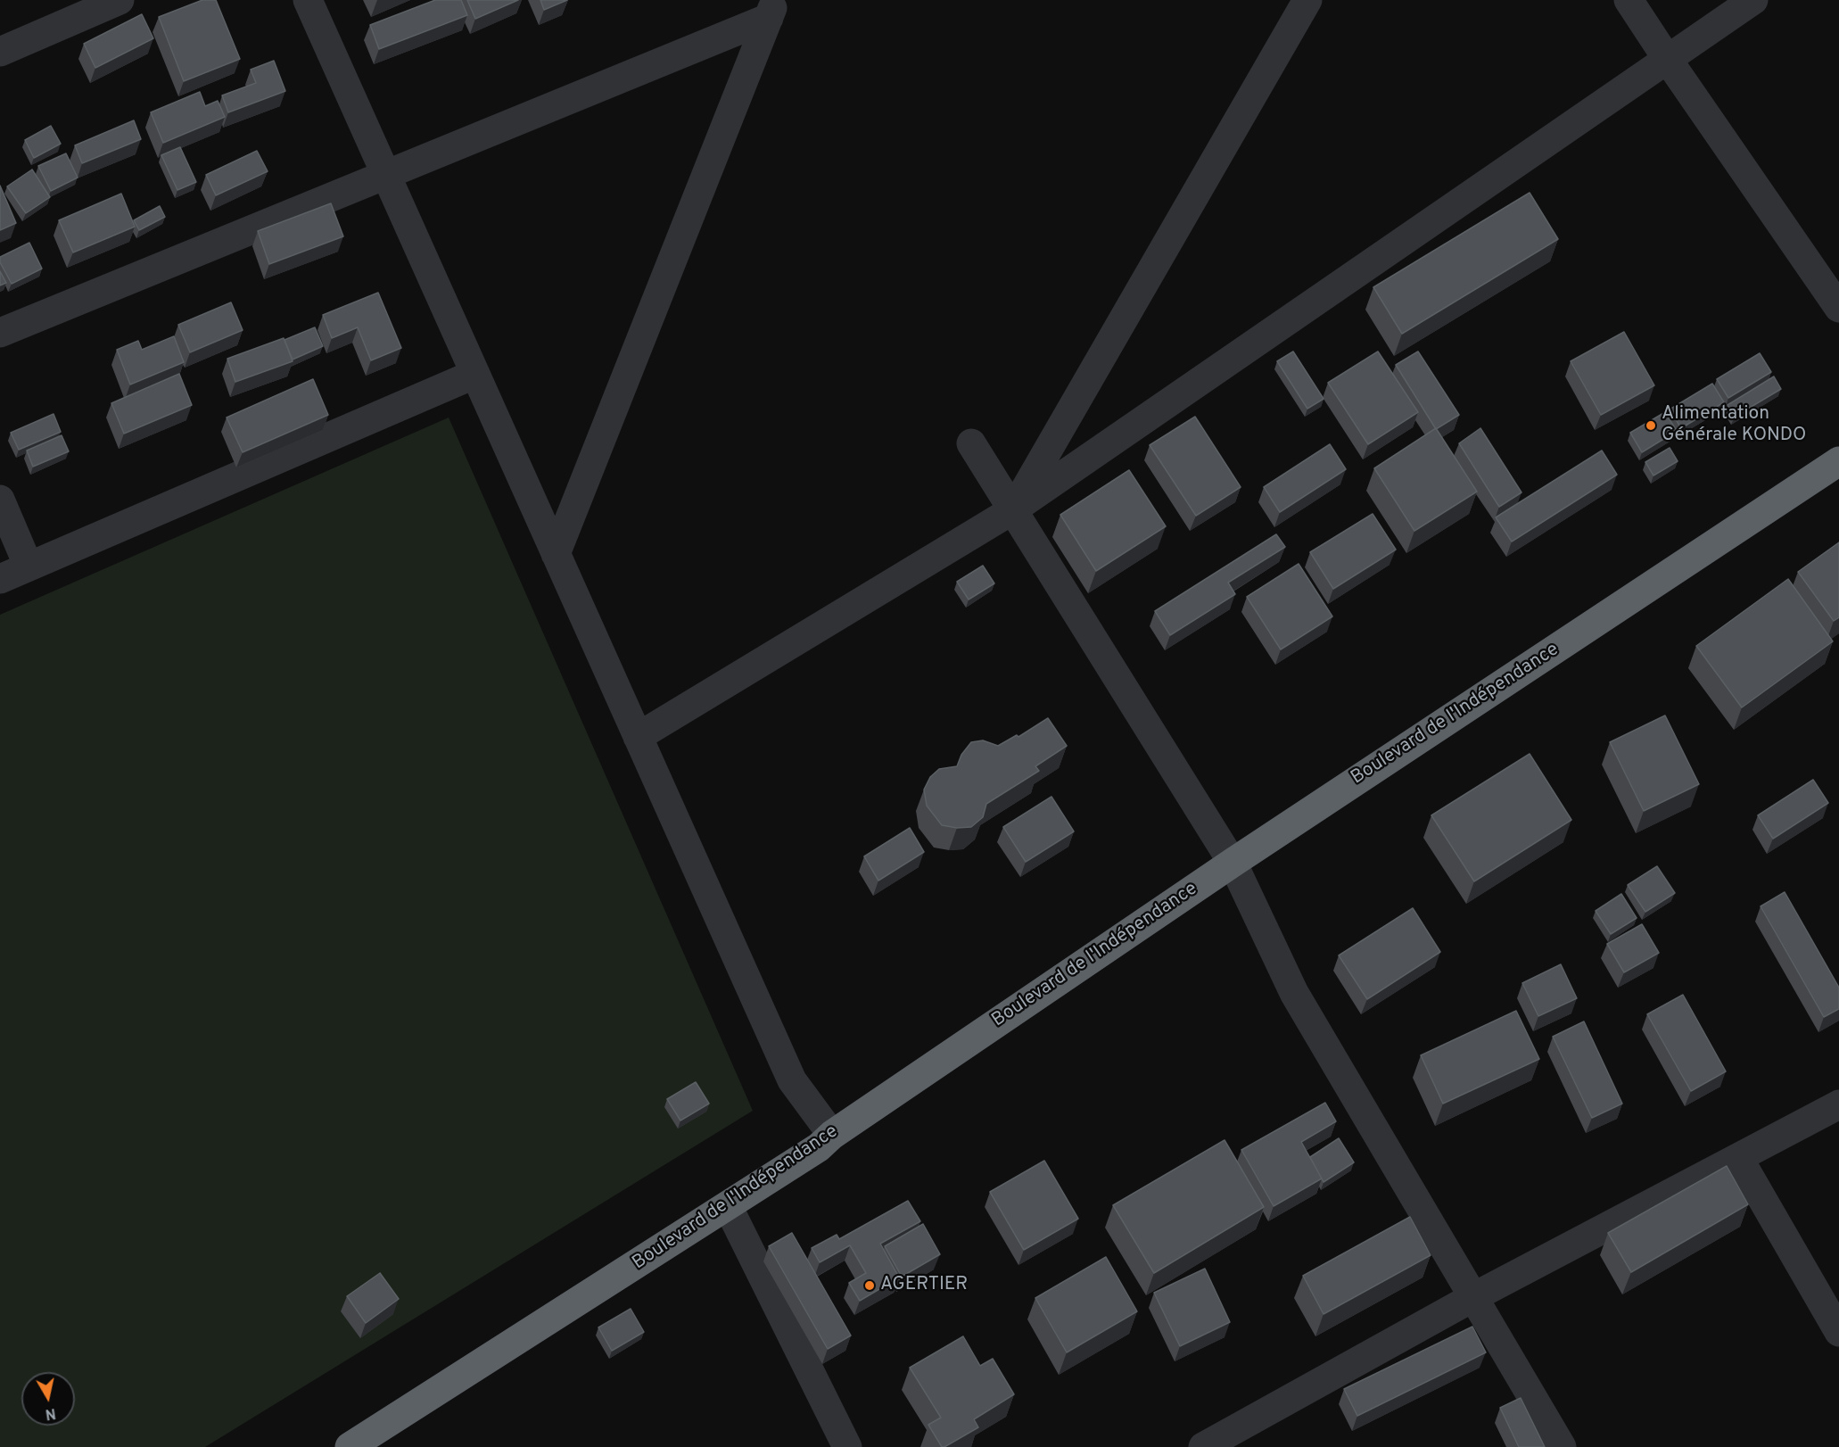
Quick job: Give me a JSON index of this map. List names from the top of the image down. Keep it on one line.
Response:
{"streets":{"highway":["Boulevard de l'Indépendance"]},"places":["Alimentation Générale KONDO","AGERTIER"],"north":"bottom"}
